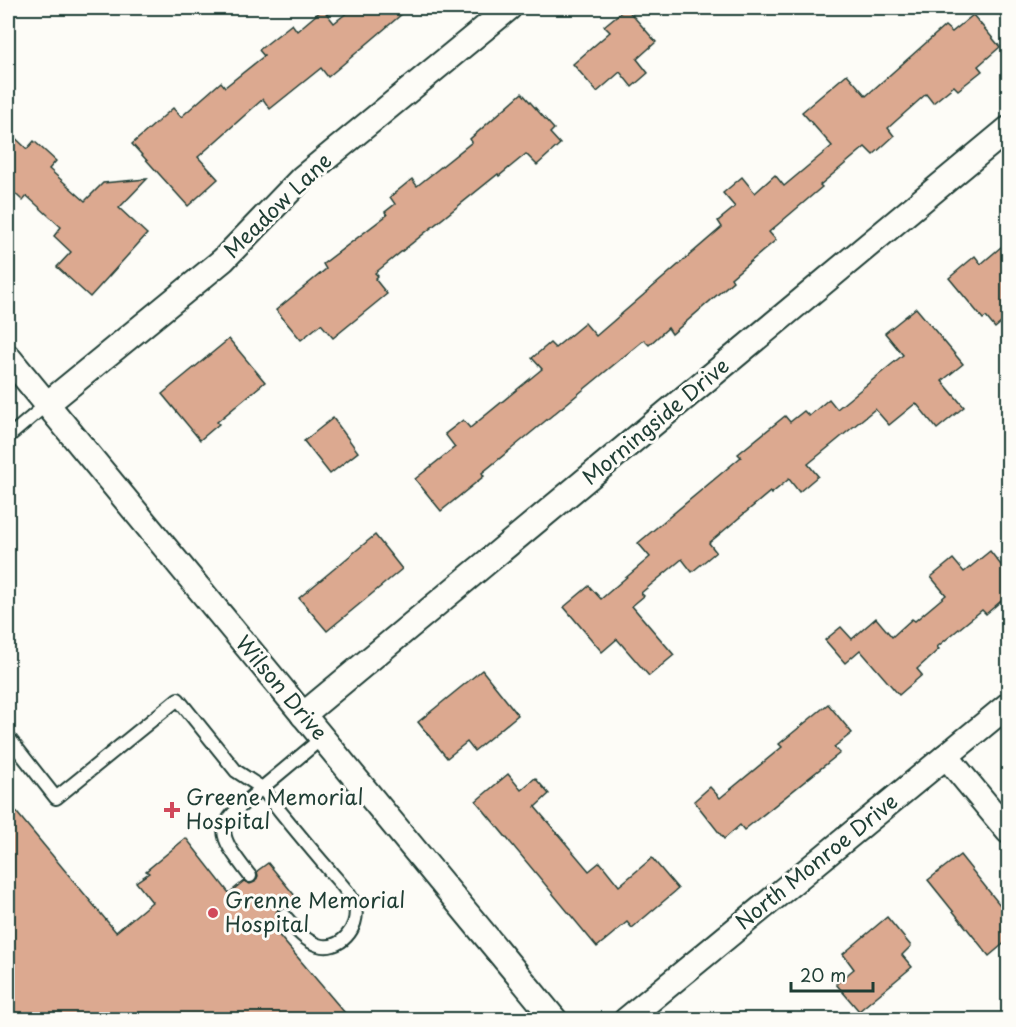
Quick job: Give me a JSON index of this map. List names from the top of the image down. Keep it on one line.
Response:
{"streets":{"street":["Meadow Lane","Morningside Drive","Wilson Drive","North Monroe Drive"]},"crossings":[["Meadow Lane","Wilson Drive"],["Morningside Drive","Wilson Drive"]],"places":{"health":["Greene Memorial Hospital"],"other":["Grenne Memorial Hospital"]},"scale_bar":"20 m"}
